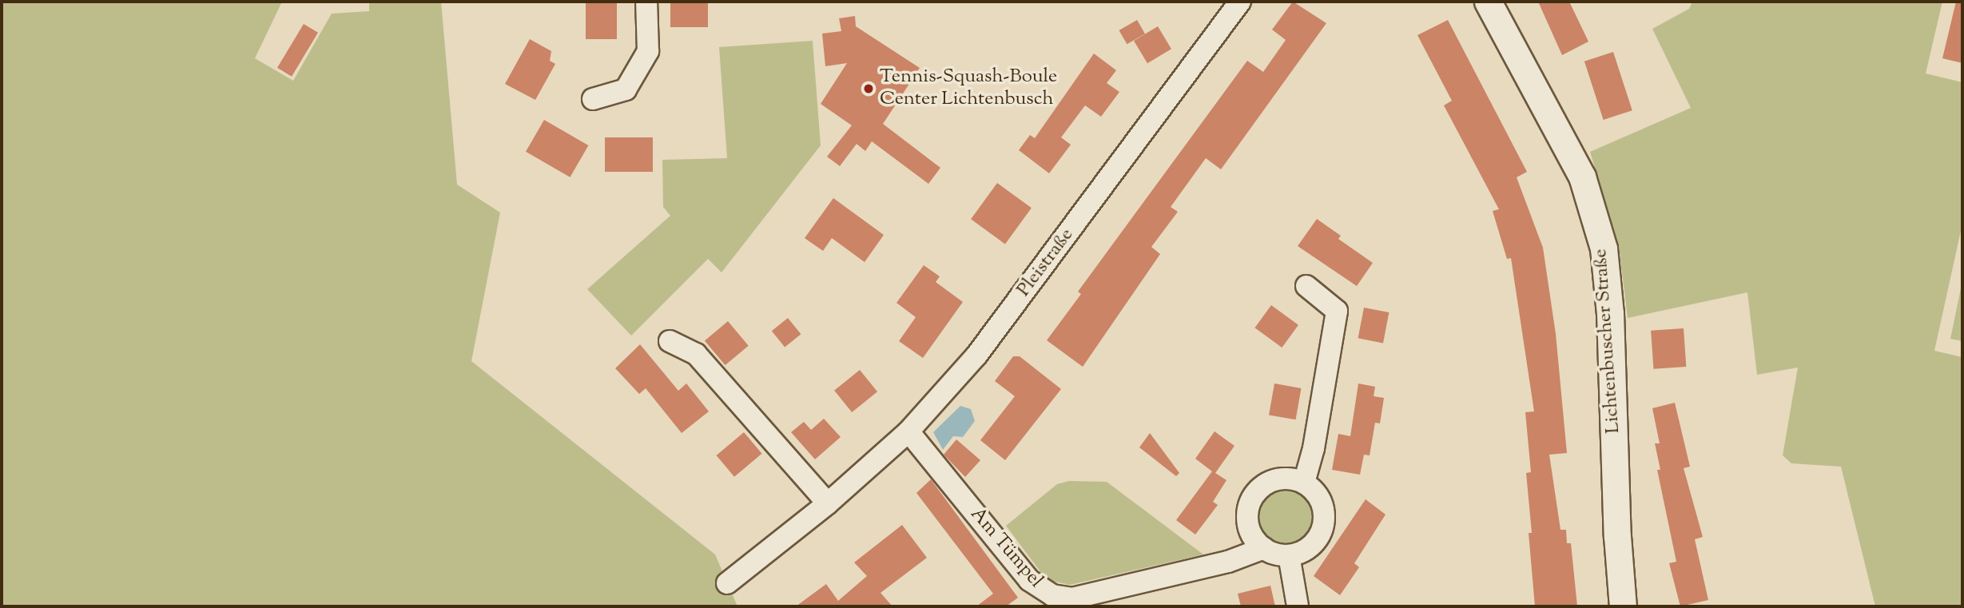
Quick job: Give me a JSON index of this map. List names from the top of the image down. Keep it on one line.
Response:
{"streets":{"street":["Pleistraße","Lichtenbuscher Straße","Am Tümpel"]},"crossings":[["Pleistraße","Am Tümpel"]],"places":["Tennis-Squash-Boule Center Lichtenbusch"]}
